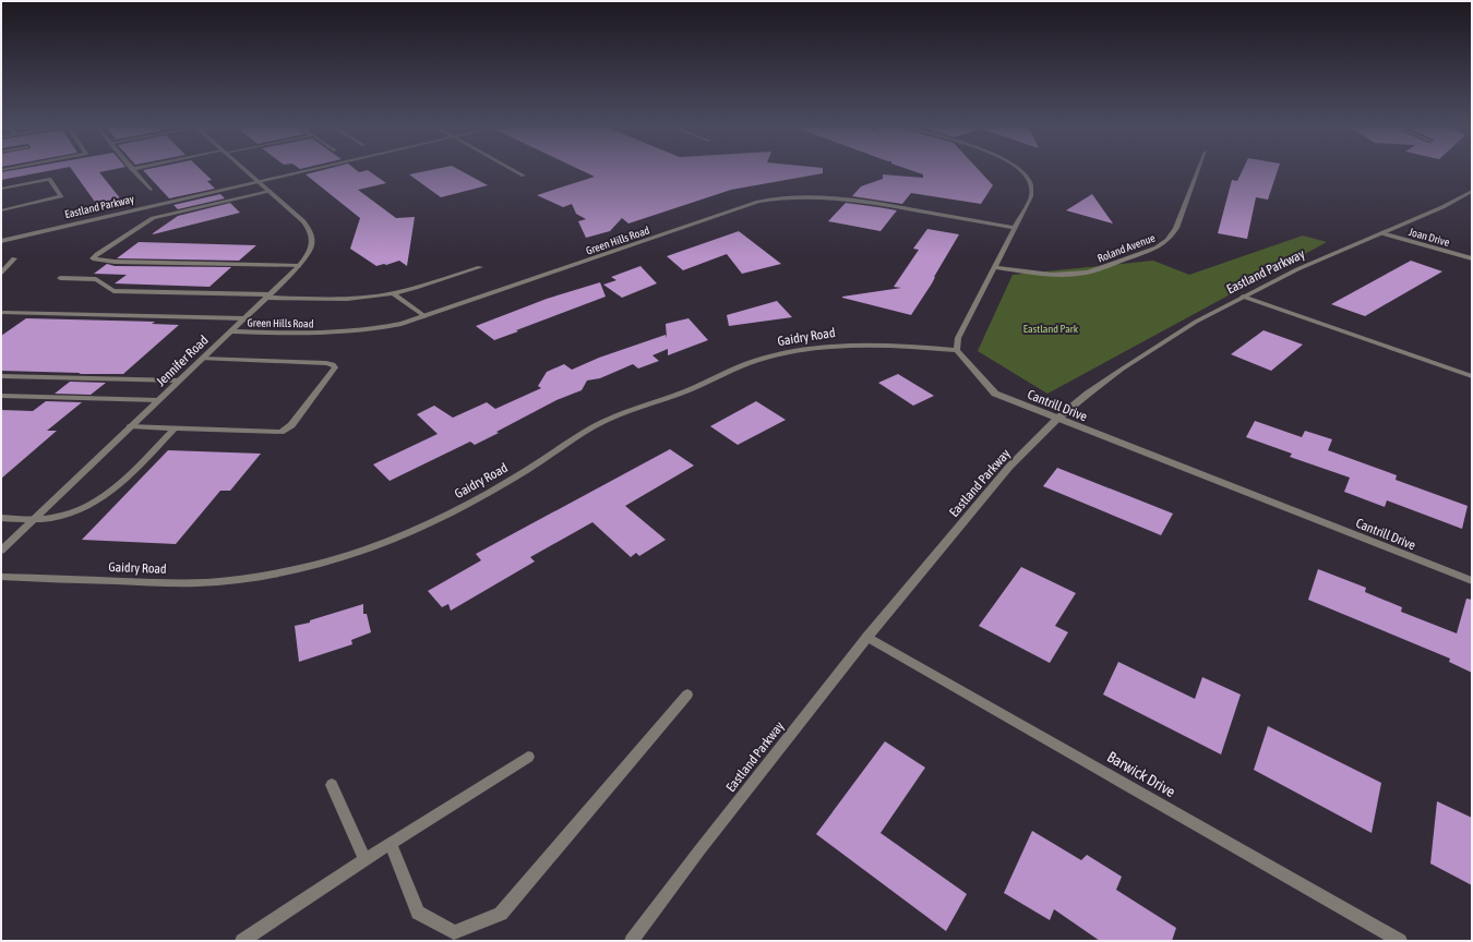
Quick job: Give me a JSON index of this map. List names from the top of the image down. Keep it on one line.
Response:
{"streets":{"street":["Eastland Parkway","Joan Drive","Green Hills Road","Roland Avenue","Gaidry Road","Jennifer Road","Cantrill Drive","Barwick Drive"]},"crossings":[["Eastland Parkway","Joan Drive"],["Eastland Parkway","Jennifer Road"],["Eastland Parkway","Cantrill Drive"],["Eastland Parkway","Barwick Drive"],["Green Hills Road","Jennifer Road"],["Gaidry Road","Cantrill Drive"]],"parks":["Eastland Park"]}
